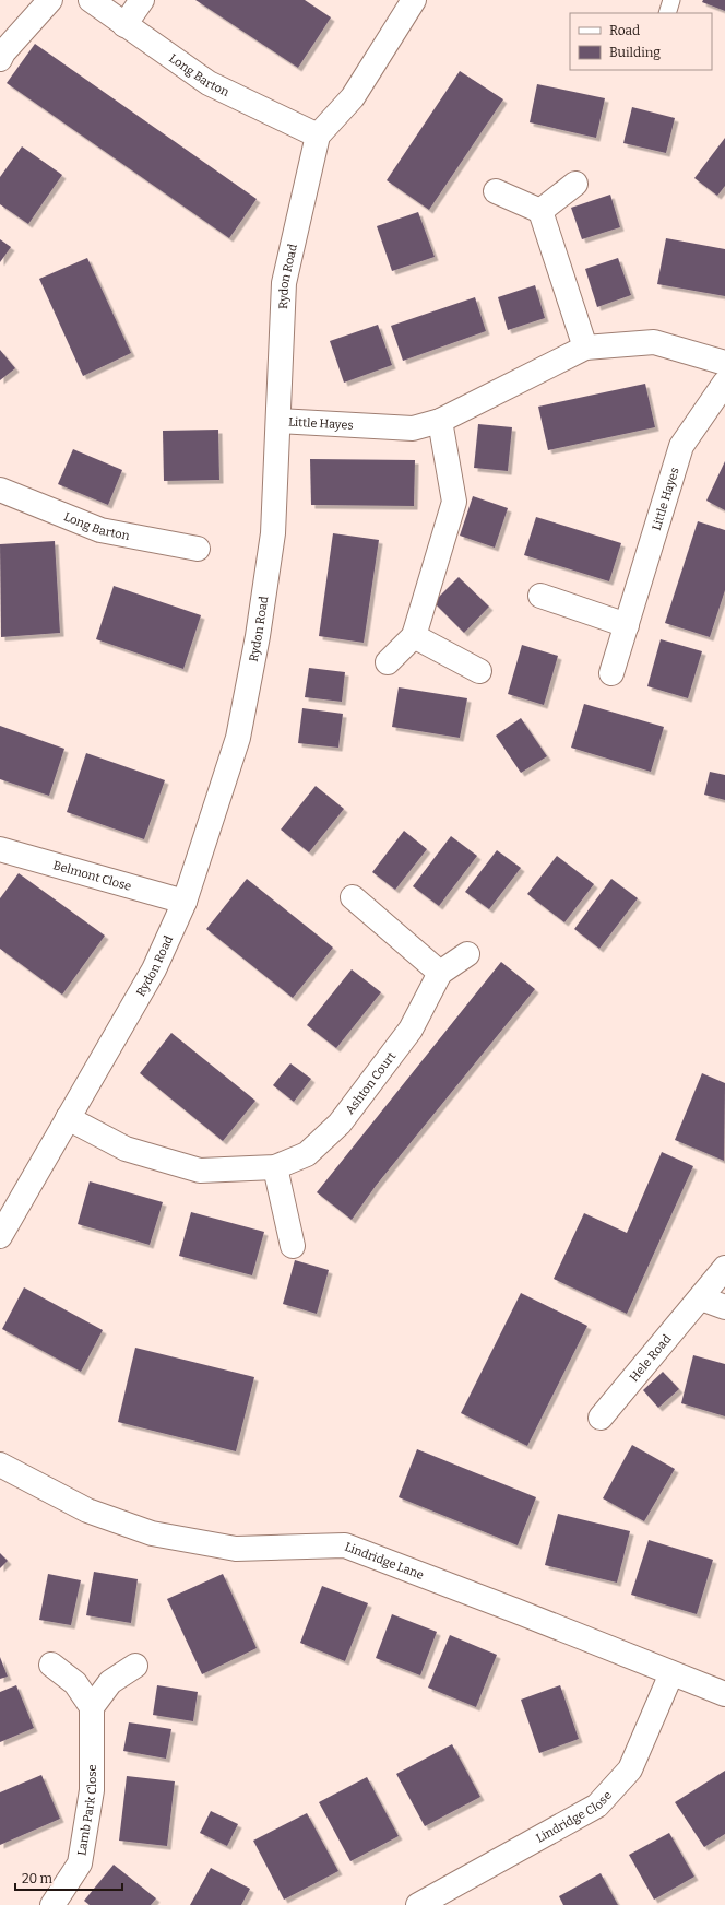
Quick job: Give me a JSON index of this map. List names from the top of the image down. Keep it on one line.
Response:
{"streets":{"street":["Long Barton","Rydon Road","Little Hayes","Belmont Close","Ashton Court","Hele Road","Lindridge Lane","Lamb Park Close","Lindridge Close"]},"crossings":[["Long Barton","Rydon Road"],["Rydon Road","Little Hayes"],["Rydon Road","Belmont Close"],["Rydon Road","Ashton Court"],["Lindridge Lane","Lindridge Close"]],"legend":["Road","Building"],"scale_bar":"20 m"}
